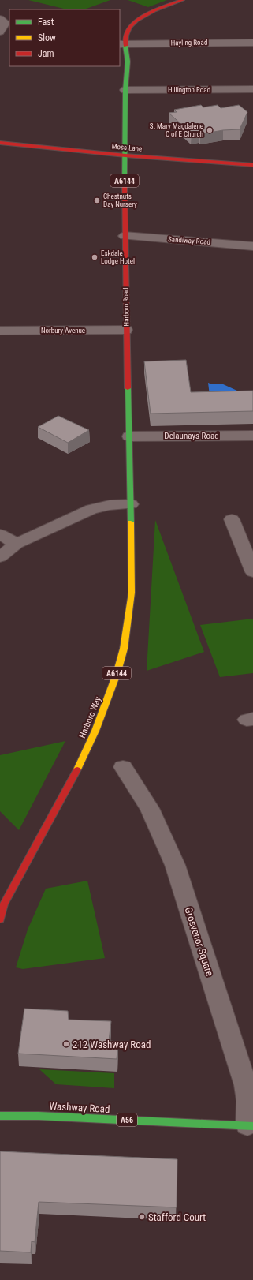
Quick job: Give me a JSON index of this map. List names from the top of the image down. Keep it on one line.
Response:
{"streets":{"main road":["Moss Lane","A6144","Harboro Road","Harboro Way","Washway Road","A56"],"street":["Hayling Road","Hillington Road","Sandiway Road","Norbury Avenue","Delaunays Road","Grosvenor Square"]},"crossings":[["Hayling Road","Harboro Road"],["Hillington Road","Harboro Road"],["Moss Lane","Harboro Road"],["Sandiway Road","Harboro Road"],["Harboro Road","Norbury Avenue"],["Harboro Road","Delaunays Road"],["Harboro Road","Harboro Way"],["Grosvenor Square","Washway Road"]],"places":["St Mary Magdalene C of E Church","Chestnuts Day Nursery","Eskdale Lodge Hotel","212 Washway Road","Stafford Court"],"legend":["Fast","Slow","Jam"]}
